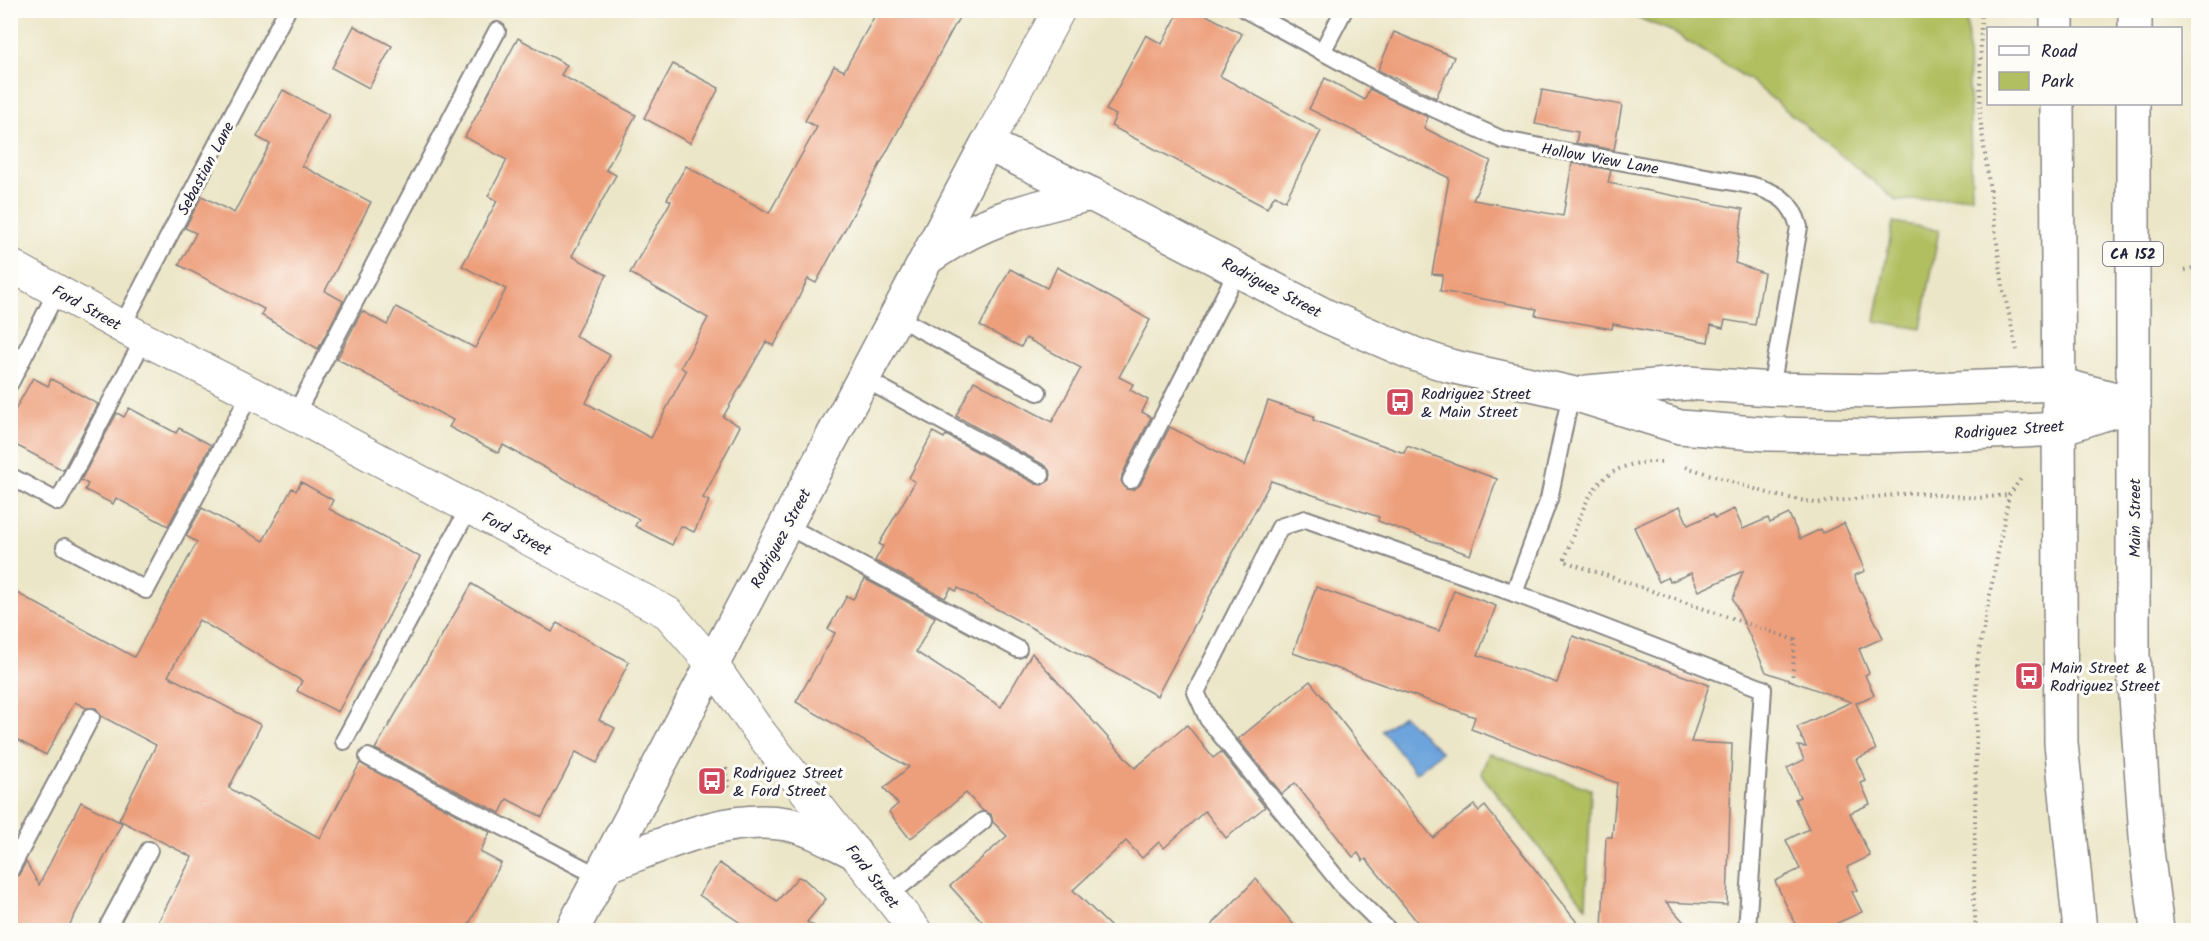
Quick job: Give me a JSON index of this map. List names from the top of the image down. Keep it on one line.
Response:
{"streets":{"street":["CA 152","Rodriguez Street","Ford Street","Main Street"],"lane":["Hollow View Lane","Sebastian Lane"]},"crossings":[["Hollow View Lane","Rodriguez Street"],["Sebastian Lane","Ford Street"],["Rodriguez Street","Ford Street"],["Rodriguez Street","Main Street"]],"places":{"bus stop":["Rodriguez Street & Main Street","Main Street & Rodriguez Street","Rodriguez Street & Ford Street"]},"legend":["Road","Park"]}
